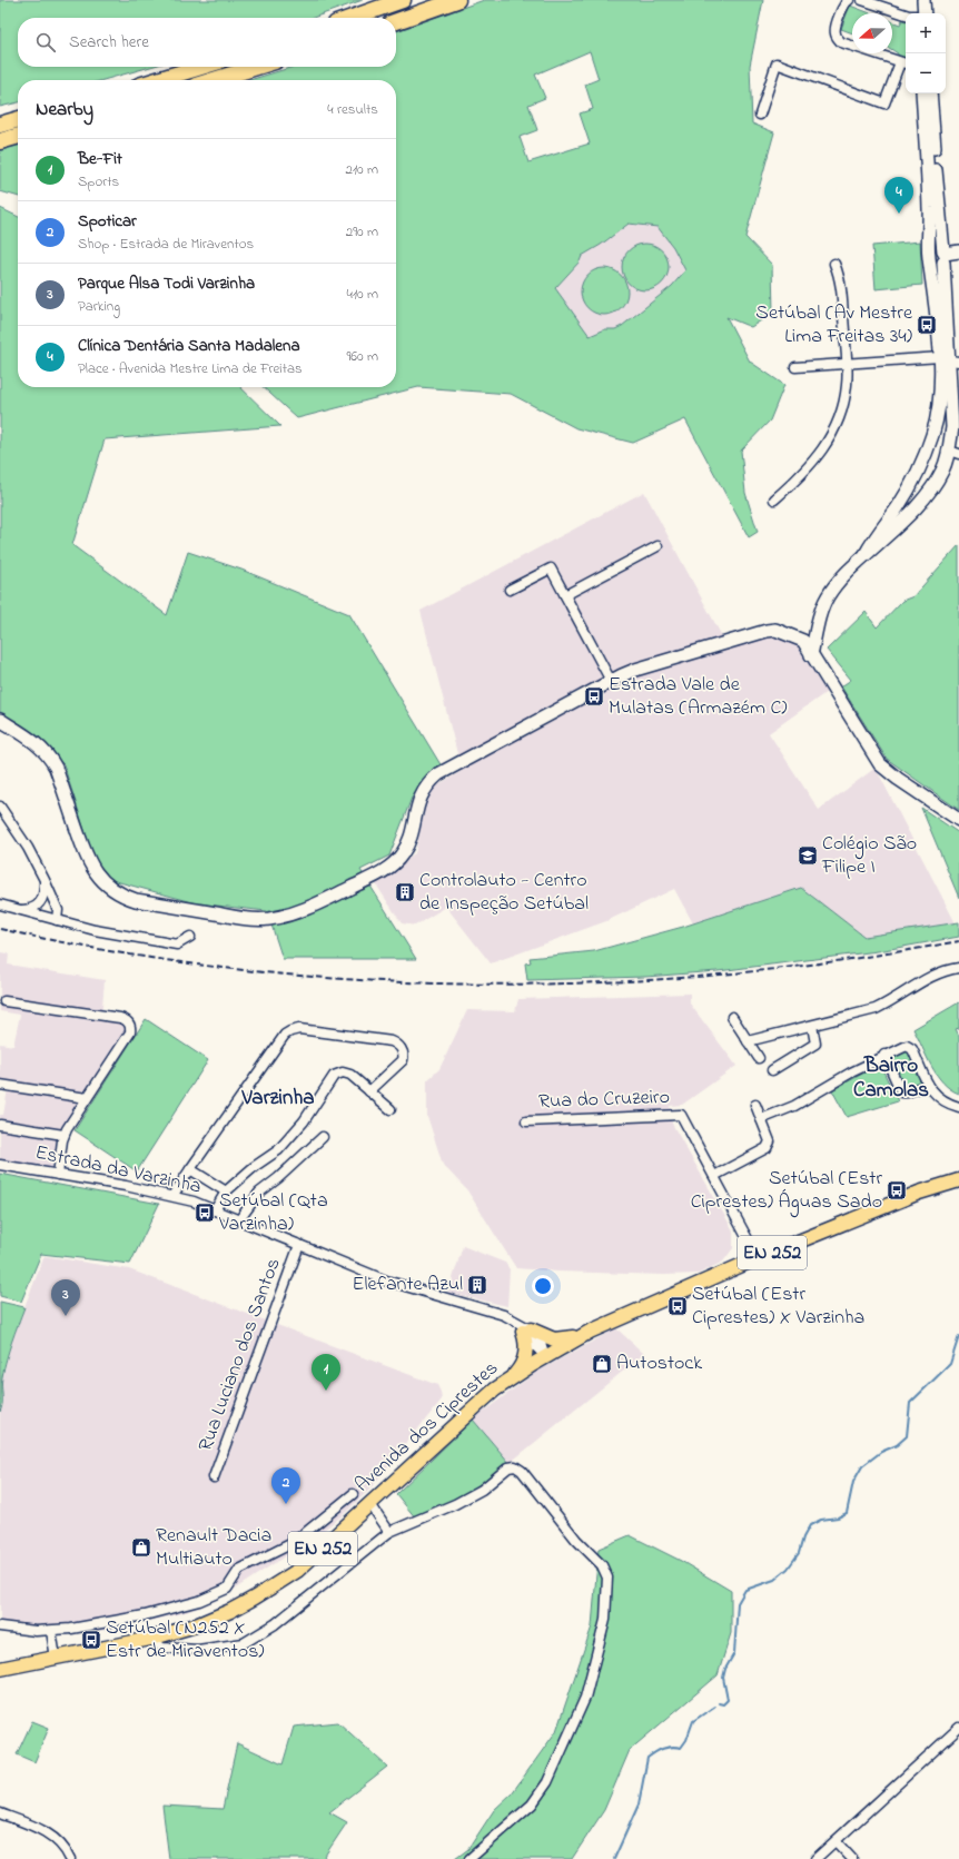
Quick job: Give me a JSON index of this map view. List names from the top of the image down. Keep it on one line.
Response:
{"streets":{"main road":["EN 252","Avenida dos Ciprestes"],"street":["Rua do Cruzeiro","Estrada da Varzinha","Rua Luciano dos Santos"]},"crossings":[["Rua do Cruzeiro","Avenida dos Ciprestes"],["Estrada da Varzinha","Rua Luciano dos Santos"],["Estrada da Varzinha","Avenida dos Ciprestes"],["EN 252","Avenida dos Ciprestes"]],"districts":["Bairro Camolas","Varzinha"],"places":{"bus stop":["Setúbal (Av Mestre Lima Freitas 34)","Estrada Vale de Mulatas (Armazém C)","Setúbal (Estr Ciprestes) Águas Sado","Setúbal (Qta Varzinha)","Setúbal (Estr Ciprestes) X Varzinha","Setúbal (N252 X Estr de Miraventos)"],"school or university":["Colégio São Filipe I"],"building":["Controlauto - Centro de Inspeção Setúbal","Elefante Azul"],"shop":["Autostock","Renault Dacia Multiauto"]},"north":"left","page":{"map_buttons":["+","−"],"search":"Search here","heading":["Nearby","4 results"],"list":[{"mark":"1","name":"Be-Fit","note":"Sports","value":"210 m"},{"mark":"2","name":"Spoticar","note":"Shop · Estrada de Miraventos","value":"290 m"},{"mark":"3","name":"Parque Alsa Todi Varzinha","note":"Parking","value":"410 m"},{"mark":"4","name":"Clínica Dentária Santa Madalena","note":"Place · Avenida Mestre Lima de Freitas","value":"960 m"}],"pins":["4","3","1","2"]}}
